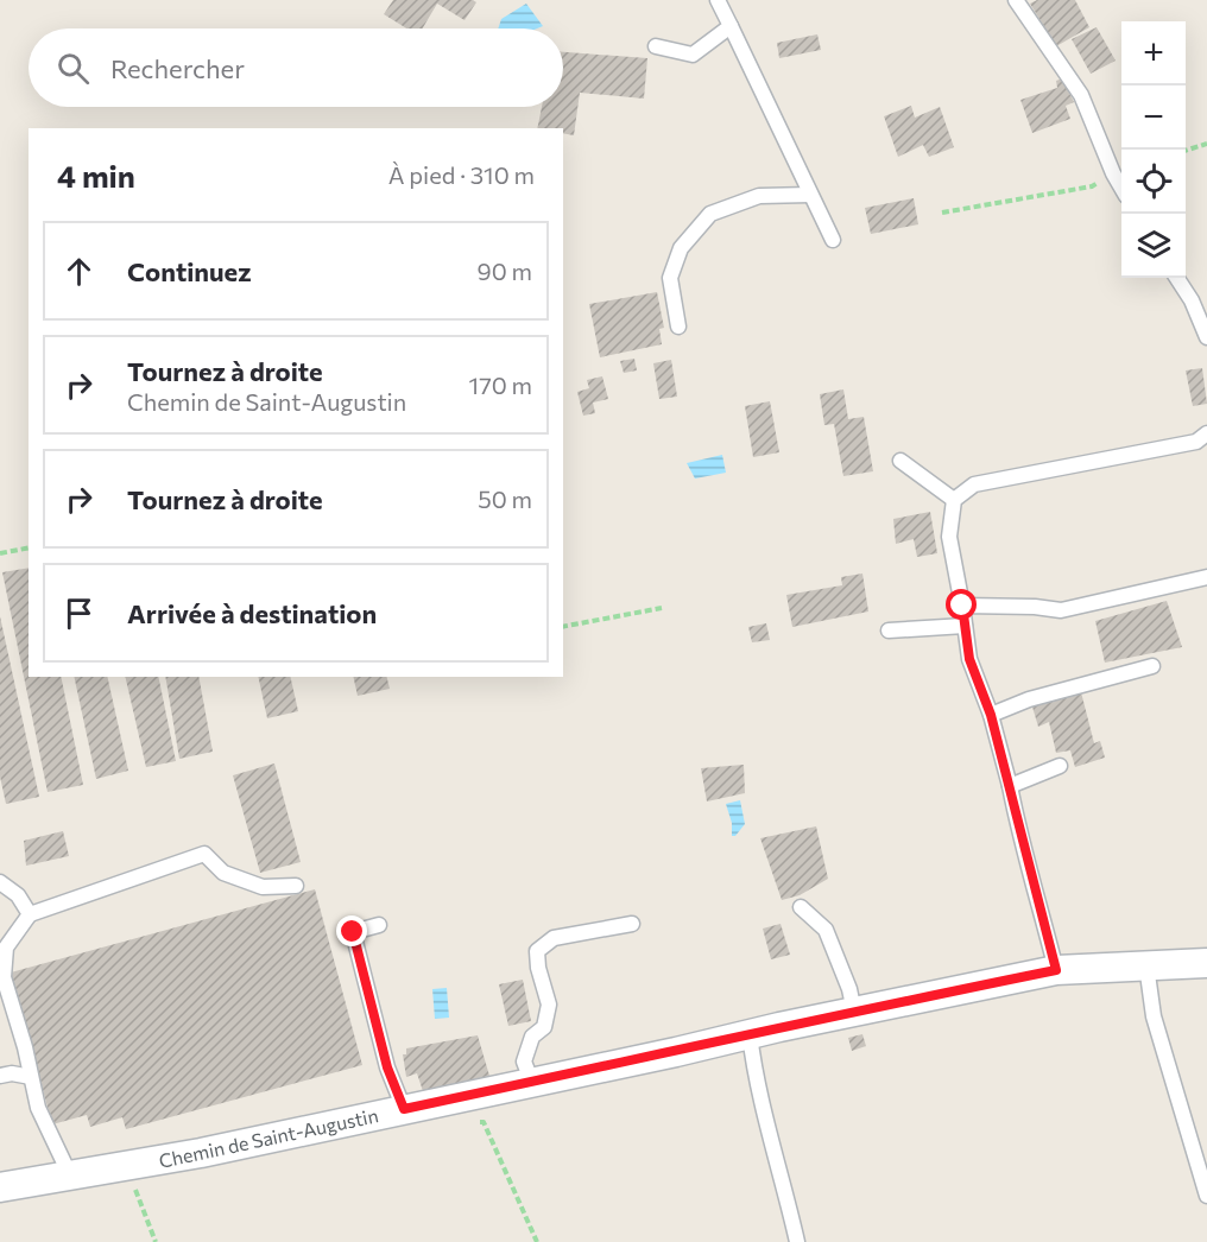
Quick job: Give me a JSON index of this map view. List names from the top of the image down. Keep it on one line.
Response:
{"streets":{"street":["Chemin de Saint-Augustin"]},"page":{"map_buttons":["+","−"],"search":"Rechercher","heading":["4 min","À pied · 310 m"],"list":[["Continuez","90 m"],["Tournez à droite","Chemin de Saint-Augustin","170 m"],["Tournez à droite","50 m"],"Arrivée à destination"]}}
